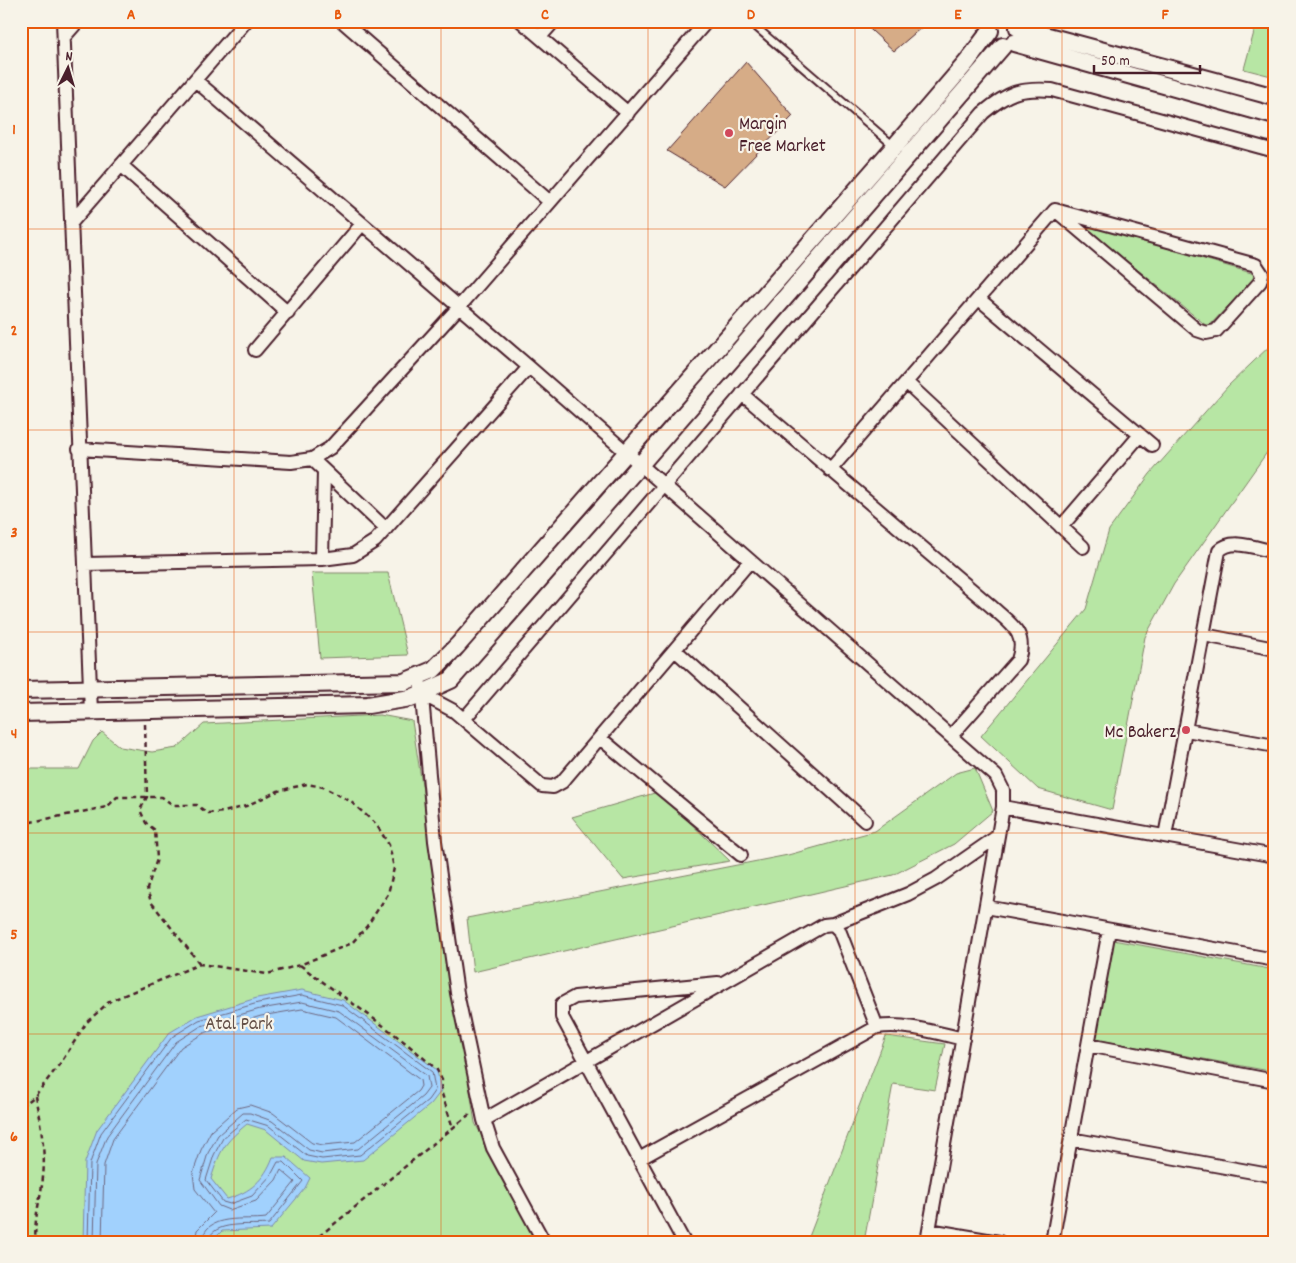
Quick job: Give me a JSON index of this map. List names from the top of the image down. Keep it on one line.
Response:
{"parks":["Atal Park"],"places":["Margin Free Market","Mc Bakerz"],"scale_bar":"50 m","north":"top","grid":{"columns":["A","B","C","D","E","F"],"rows":["1","2","3","4","5","6"]}}
